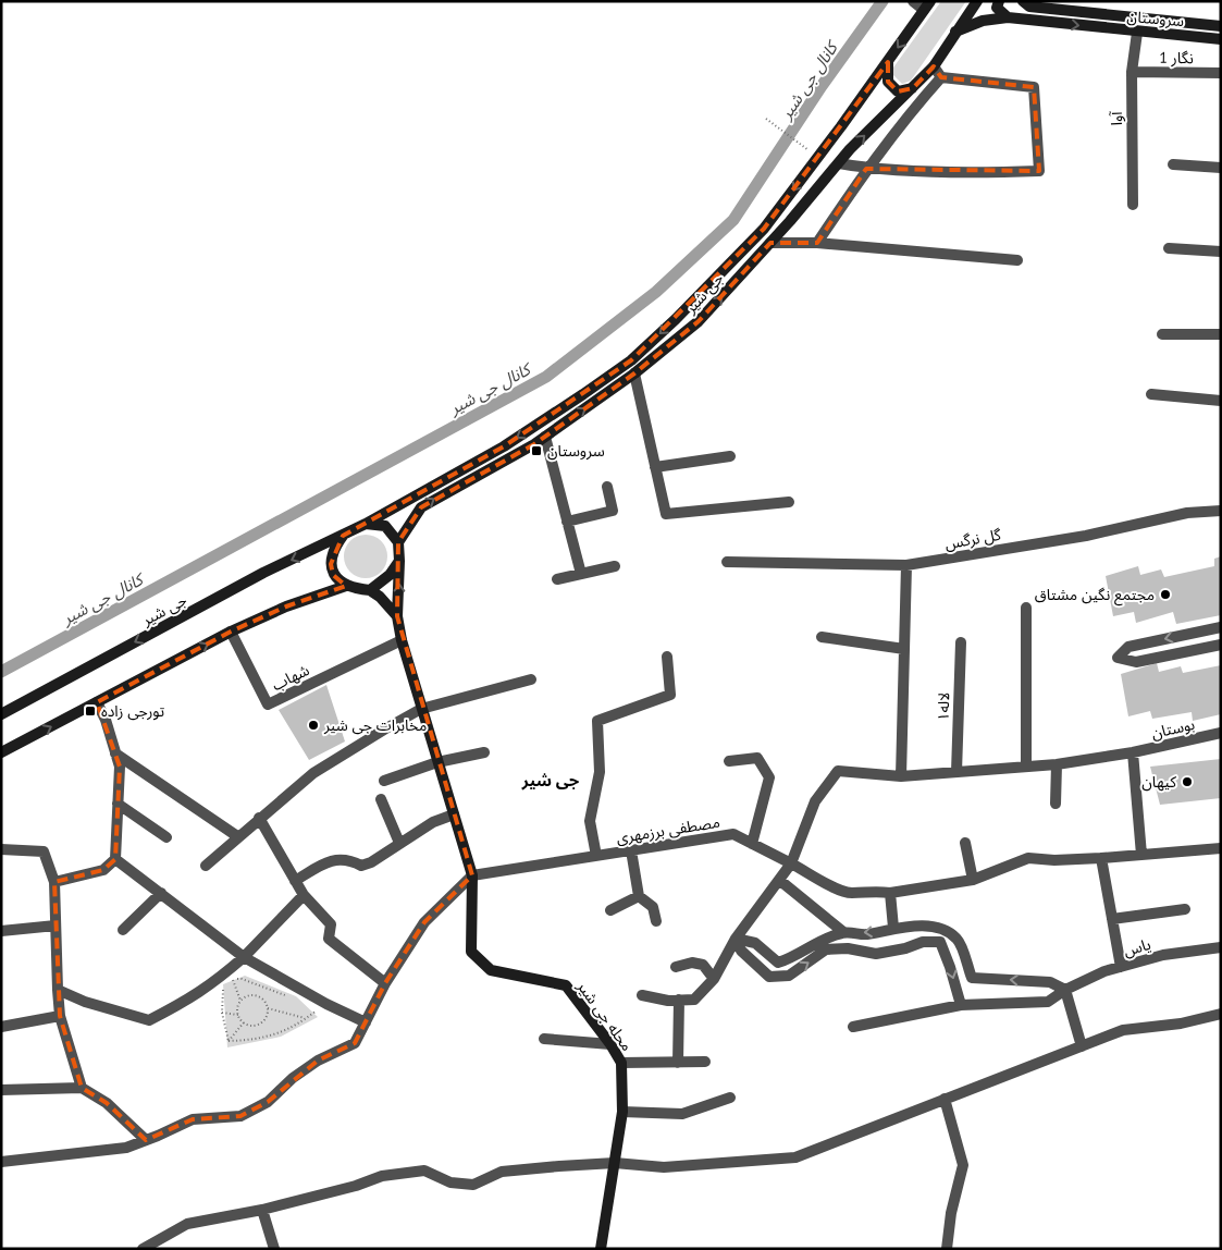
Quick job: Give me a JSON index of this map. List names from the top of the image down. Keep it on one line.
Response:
{"streets":{"main road":["سروستان","جی شیر","محله جی شیر"],"street":["نگار 1","آوا","گل نرگس","شهاب","لاله۱","بوستان","مصطفی برزمهری","یاس"]},"crossings":[["سروستان","آوا"],["سروستان","جی شیر"],["نگار 1","آوا"],["جی شیر","محله جی شیر"],["شهاب","محله جی شیر"],["مصطفی برزمهری","محله جی شیر"]],"districts":["جی شیر"],"water":["کانال جی شیر"],"places":{"transit":["سروستان","تورجی زاده"],"other":["مجتمع نگین مشتاق","مخابرات جی شیر","کیهان"]}}
